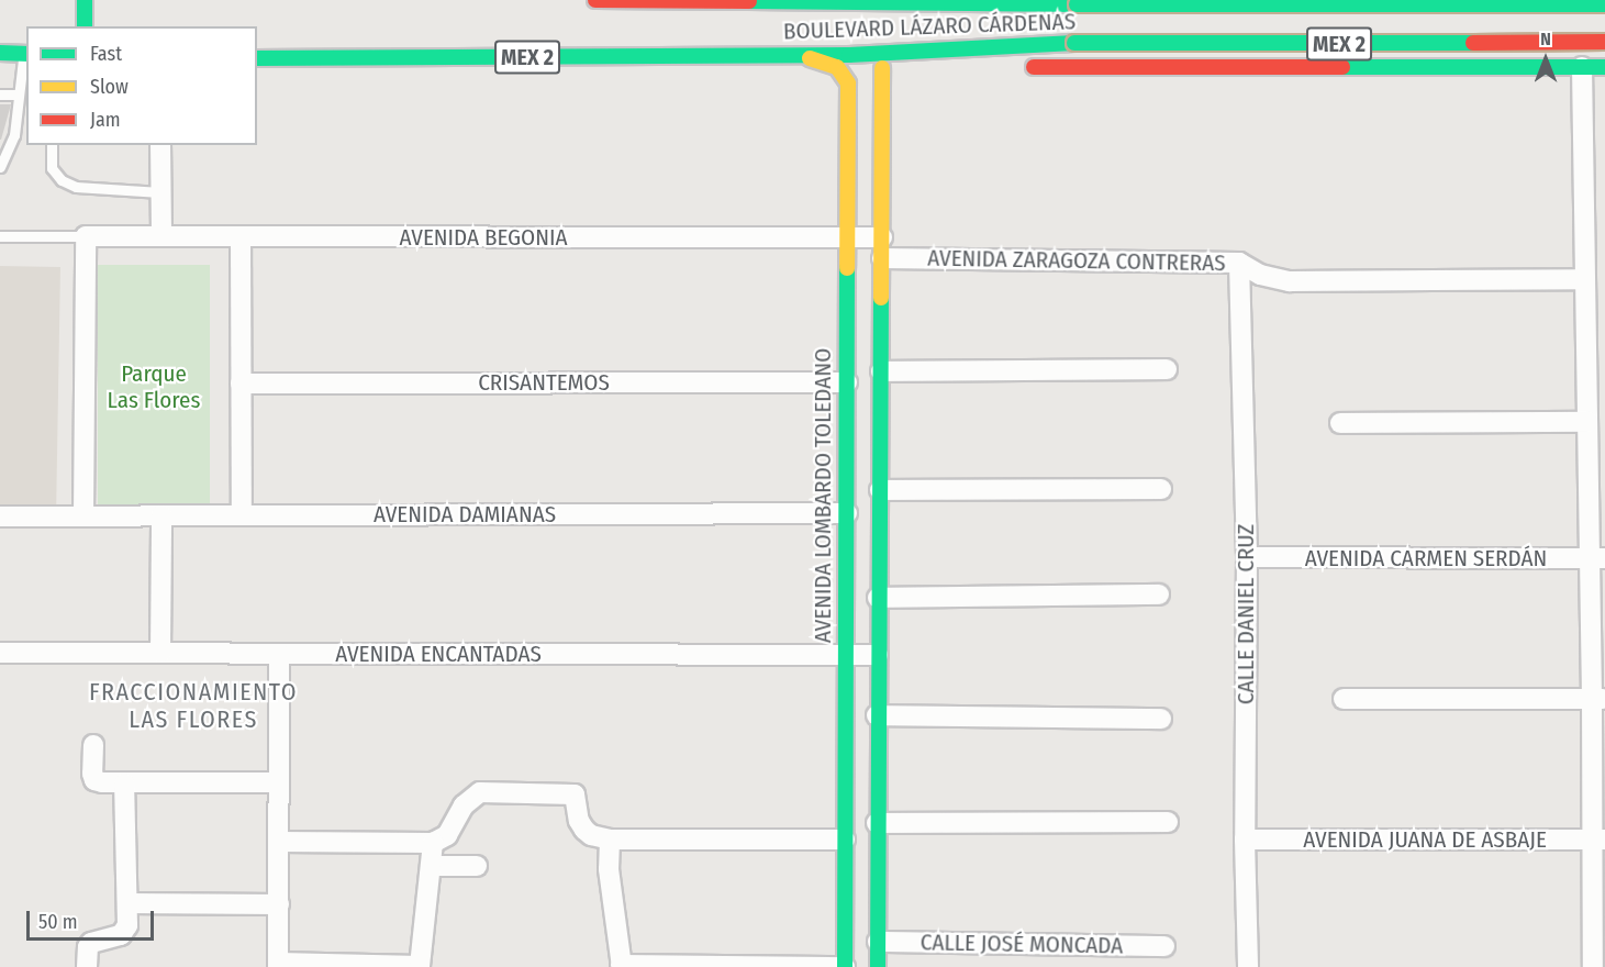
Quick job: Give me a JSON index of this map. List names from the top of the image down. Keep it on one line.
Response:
{"streets":{"main road":["BOULEVARD LÁZARO CÁRDENAS","MEX 2","AVENIDA LOMBARDO TOLEDANO"],"street":["AVENIDA BEGONIA","AVENIDA ZARAGOZA CONTRERAS","CRISANTEMOS","AVENIDA DAMIANAS","AVENIDA CARMEN SERDÁN","CALLE DANIEL CRUZ","AVENIDA ENCANTADAS","AVENIDA JUANA DE ASBAJE","CALLE JOSÉ MONCADA"]},"crossings":[["BOULEVARD LÁZARO CÁRDENAS","AVENIDA LOMBARDO TOLEDANO"],["AVENIDA BEGONIA","AVENIDA LOMBARDO TOLEDANO"],["AVENIDA ZARAGOZA CONTRERAS","CALLE DANIEL CRUZ"],["CRISANTEMOS","AVENIDA LOMBARDO TOLEDANO"],["AVENIDA LOMBARDO TOLEDANO","AVENIDA DAMIANAS"],["AVENIDA LOMBARDO TOLEDANO","AVENIDA ENCANTADAS"],["AVENIDA CARMEN SERDÁN","CALLE DANIEL CRUZ"],["CALLE DANIEL CRUZ","AVENIDA JUANA DE ASBAJE"]],"districts":["FRACCIONAMIENTO LAS FLORES"],"parks":["Parque Las Flores"],"legend":["Fast","Slow","Jam"],"scale_bar":"50 m","north":"top"}
